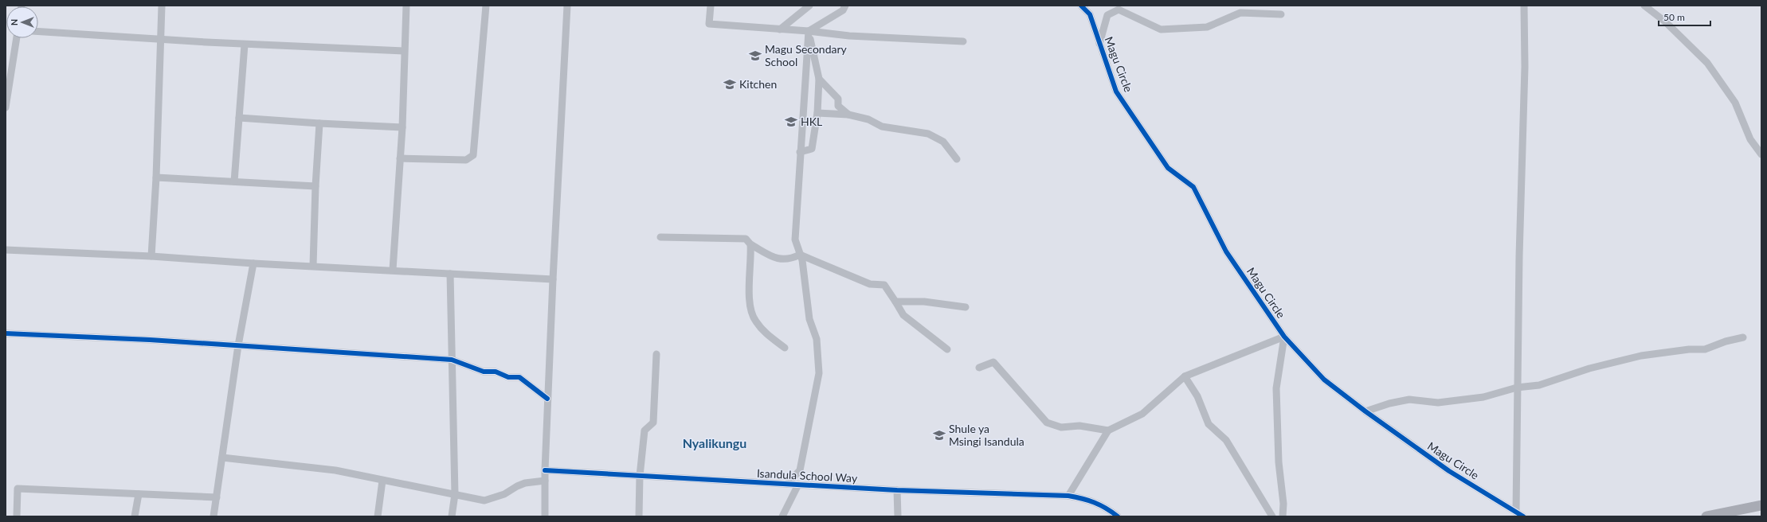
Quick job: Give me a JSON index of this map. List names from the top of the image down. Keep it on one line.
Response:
{"streets":{"street":["Magu Circle","Isandula School Way"]},"districts":["Nyalikungu"],"places":{"school or university":["Magu Secondary School","Kitchen","HKL","Shule ya Msingi Isandula"]},"scale_bar":"50 m","north":"left"}
